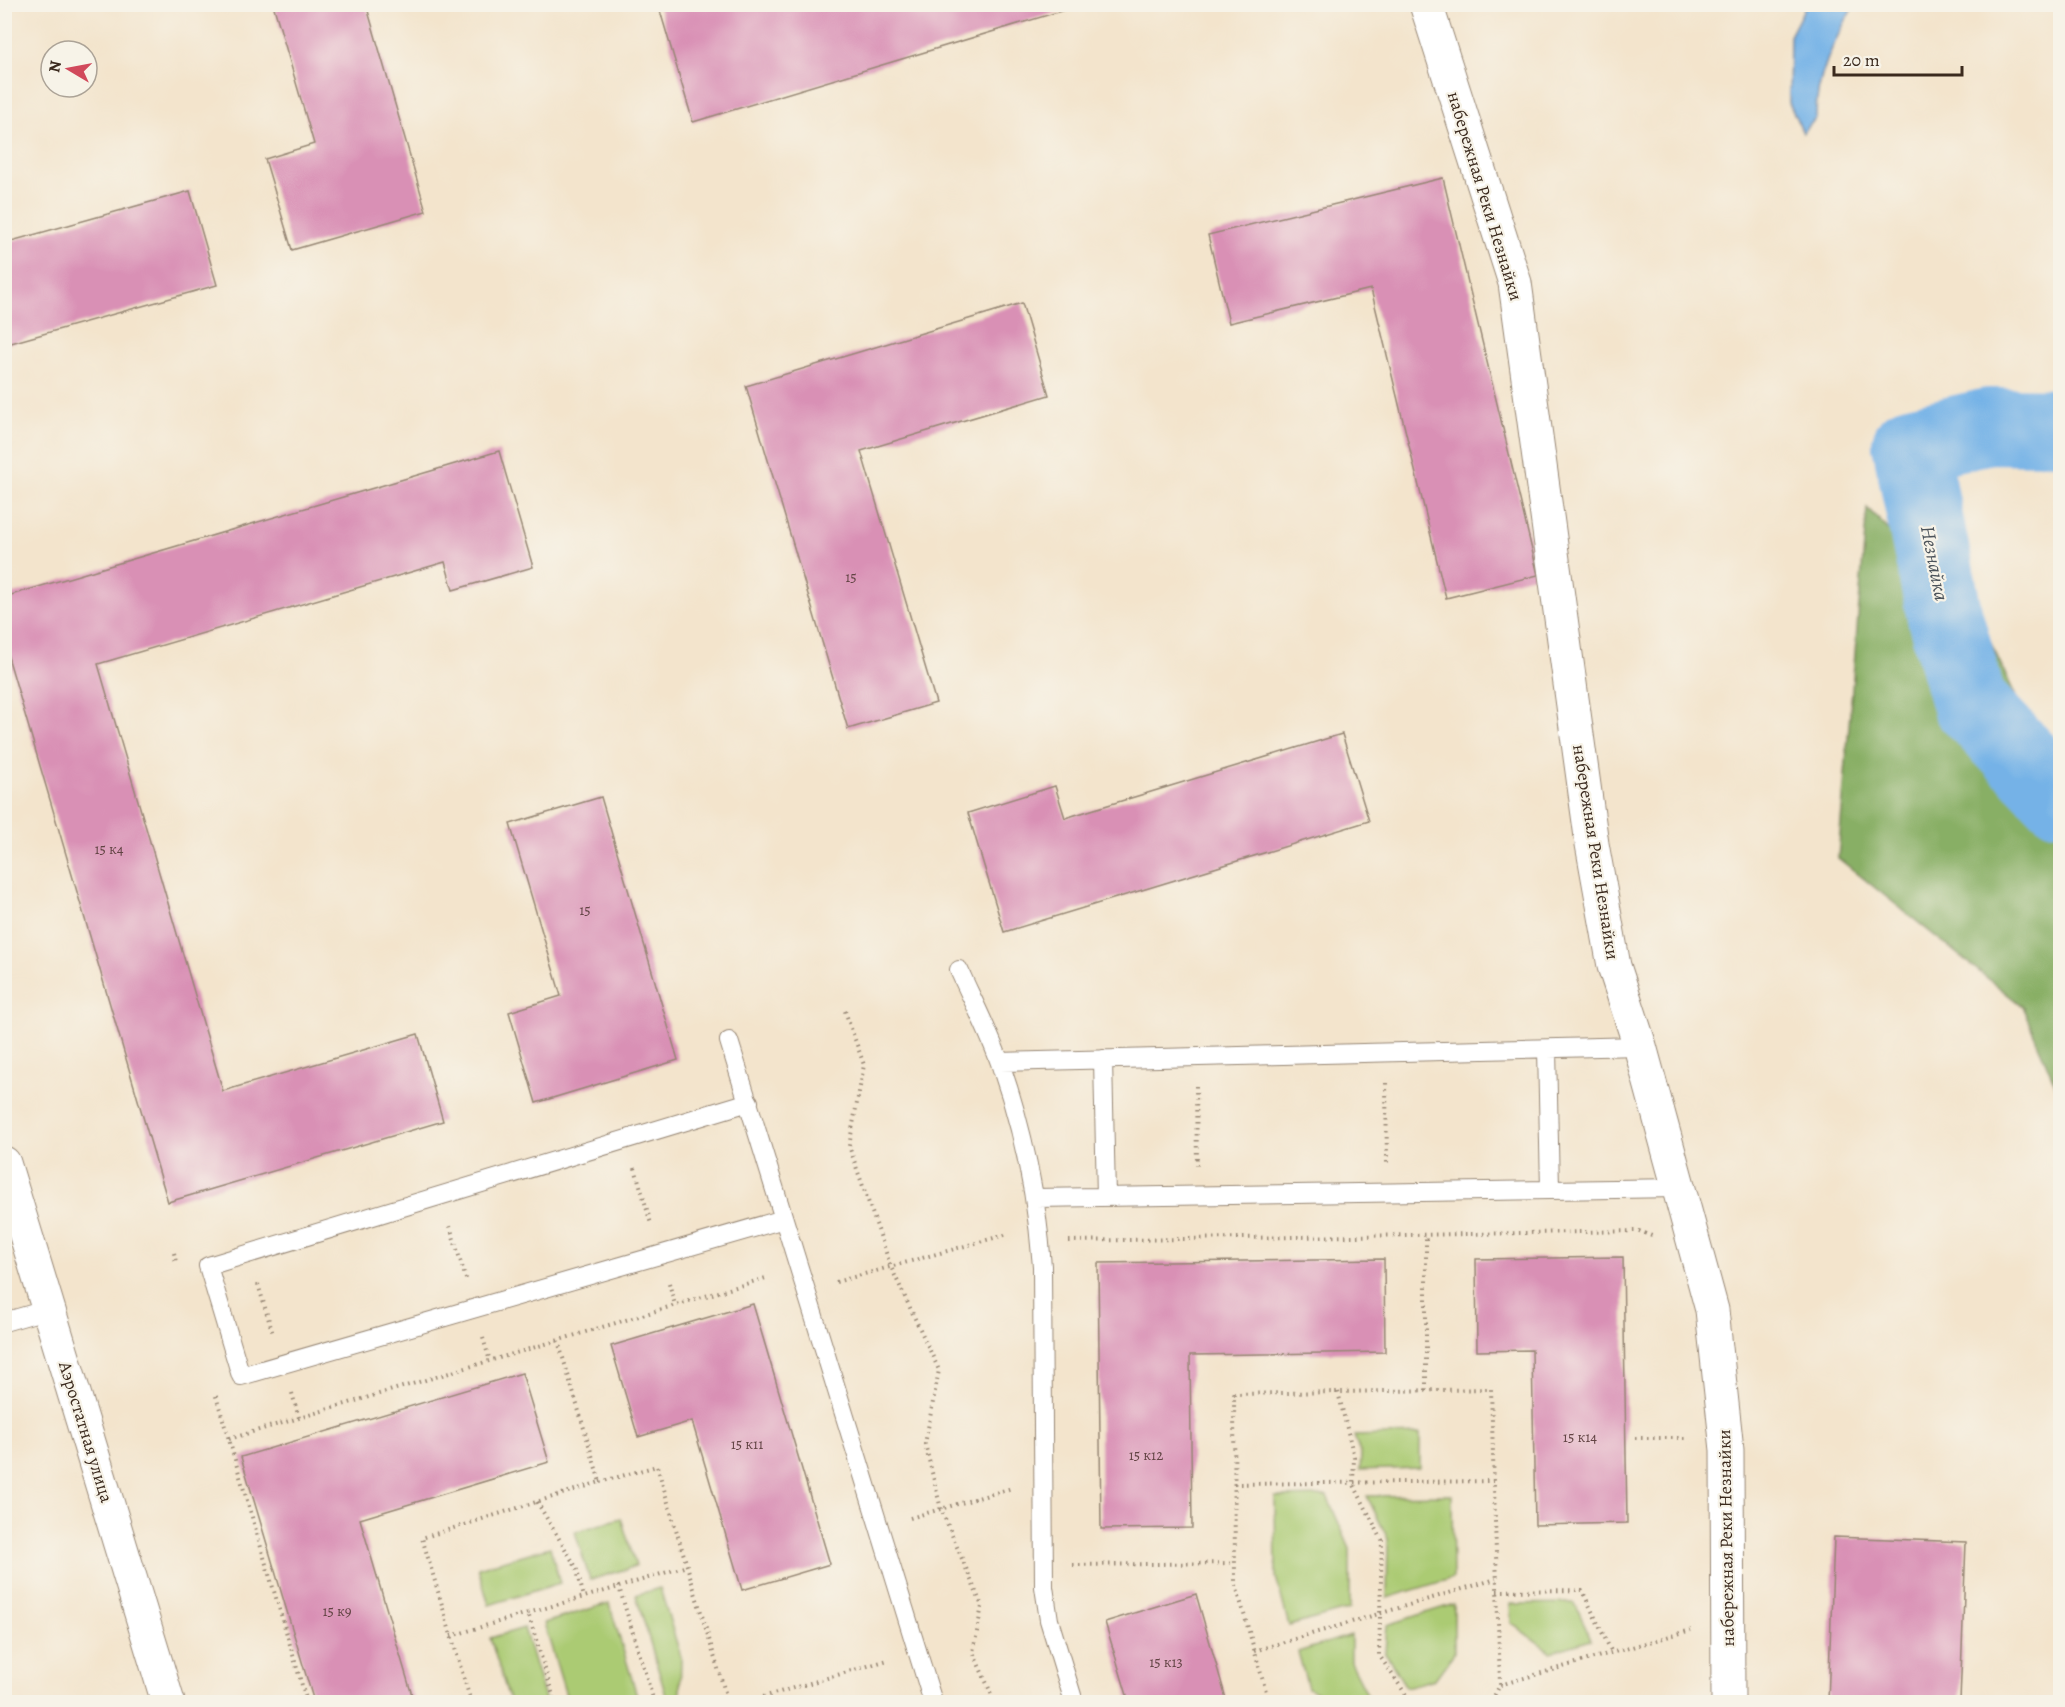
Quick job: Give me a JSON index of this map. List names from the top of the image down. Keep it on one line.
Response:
{"streets":{"street":["набережная Реки Незнайки","Аэростатная улица"]},"water":["Незнайка"],"house_numbers":["15","15 к4","15","15 к14","15 к11","15 к12","15 к9","15 к13"],"scale_bar":"20 m","north":"left"}
